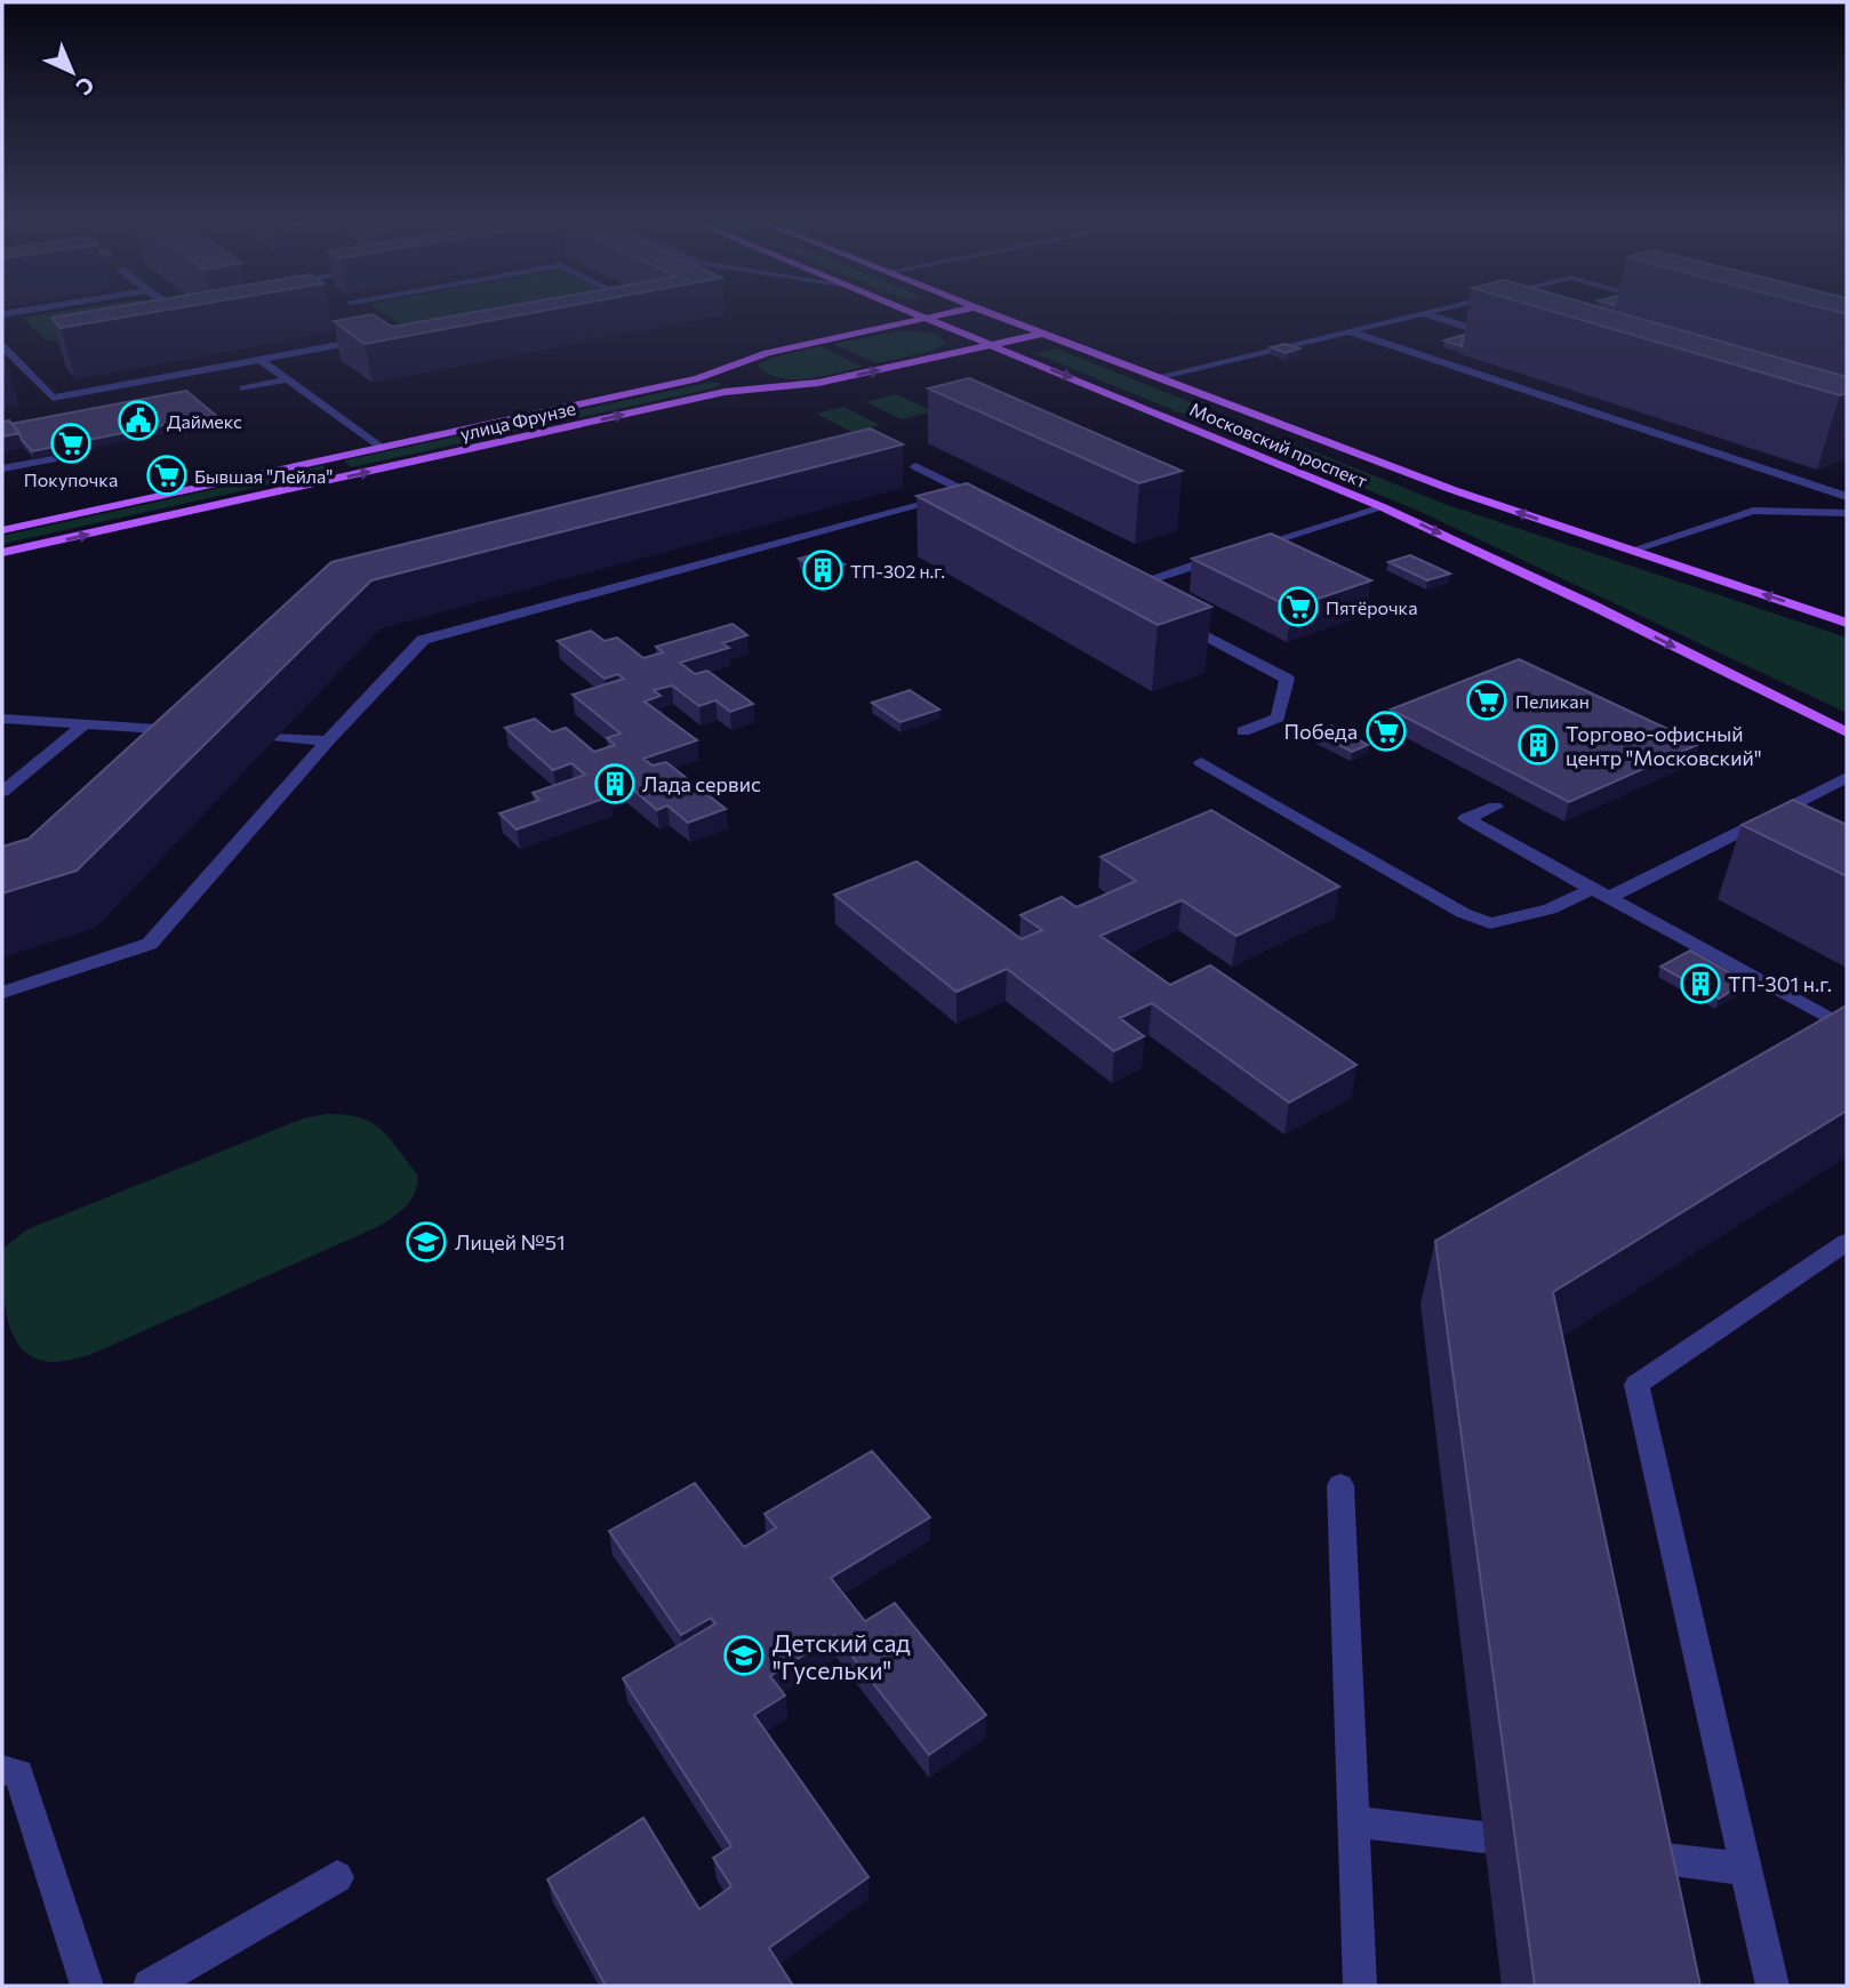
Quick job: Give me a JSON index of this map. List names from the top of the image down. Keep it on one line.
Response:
{"streets":{"main road":["улица Фрунзе","Московский проспект"]},"crossings":[["улица Фрунзе","Московский проспект"]],"places":{"public building":["Даймекс"],"supermarket":["Покупочка","Бывшая \"Лейла\"","Пятёрочка","Пеликан","Победа"],"building":["ТП-302 н.г.","Торгово-офисный центр \"Московский\"","Лада сервис","ТП-301 н.г."],"school or university":["Лицей №51","Детский сад \"Гусельки\""]},"north":"bottom right"}
